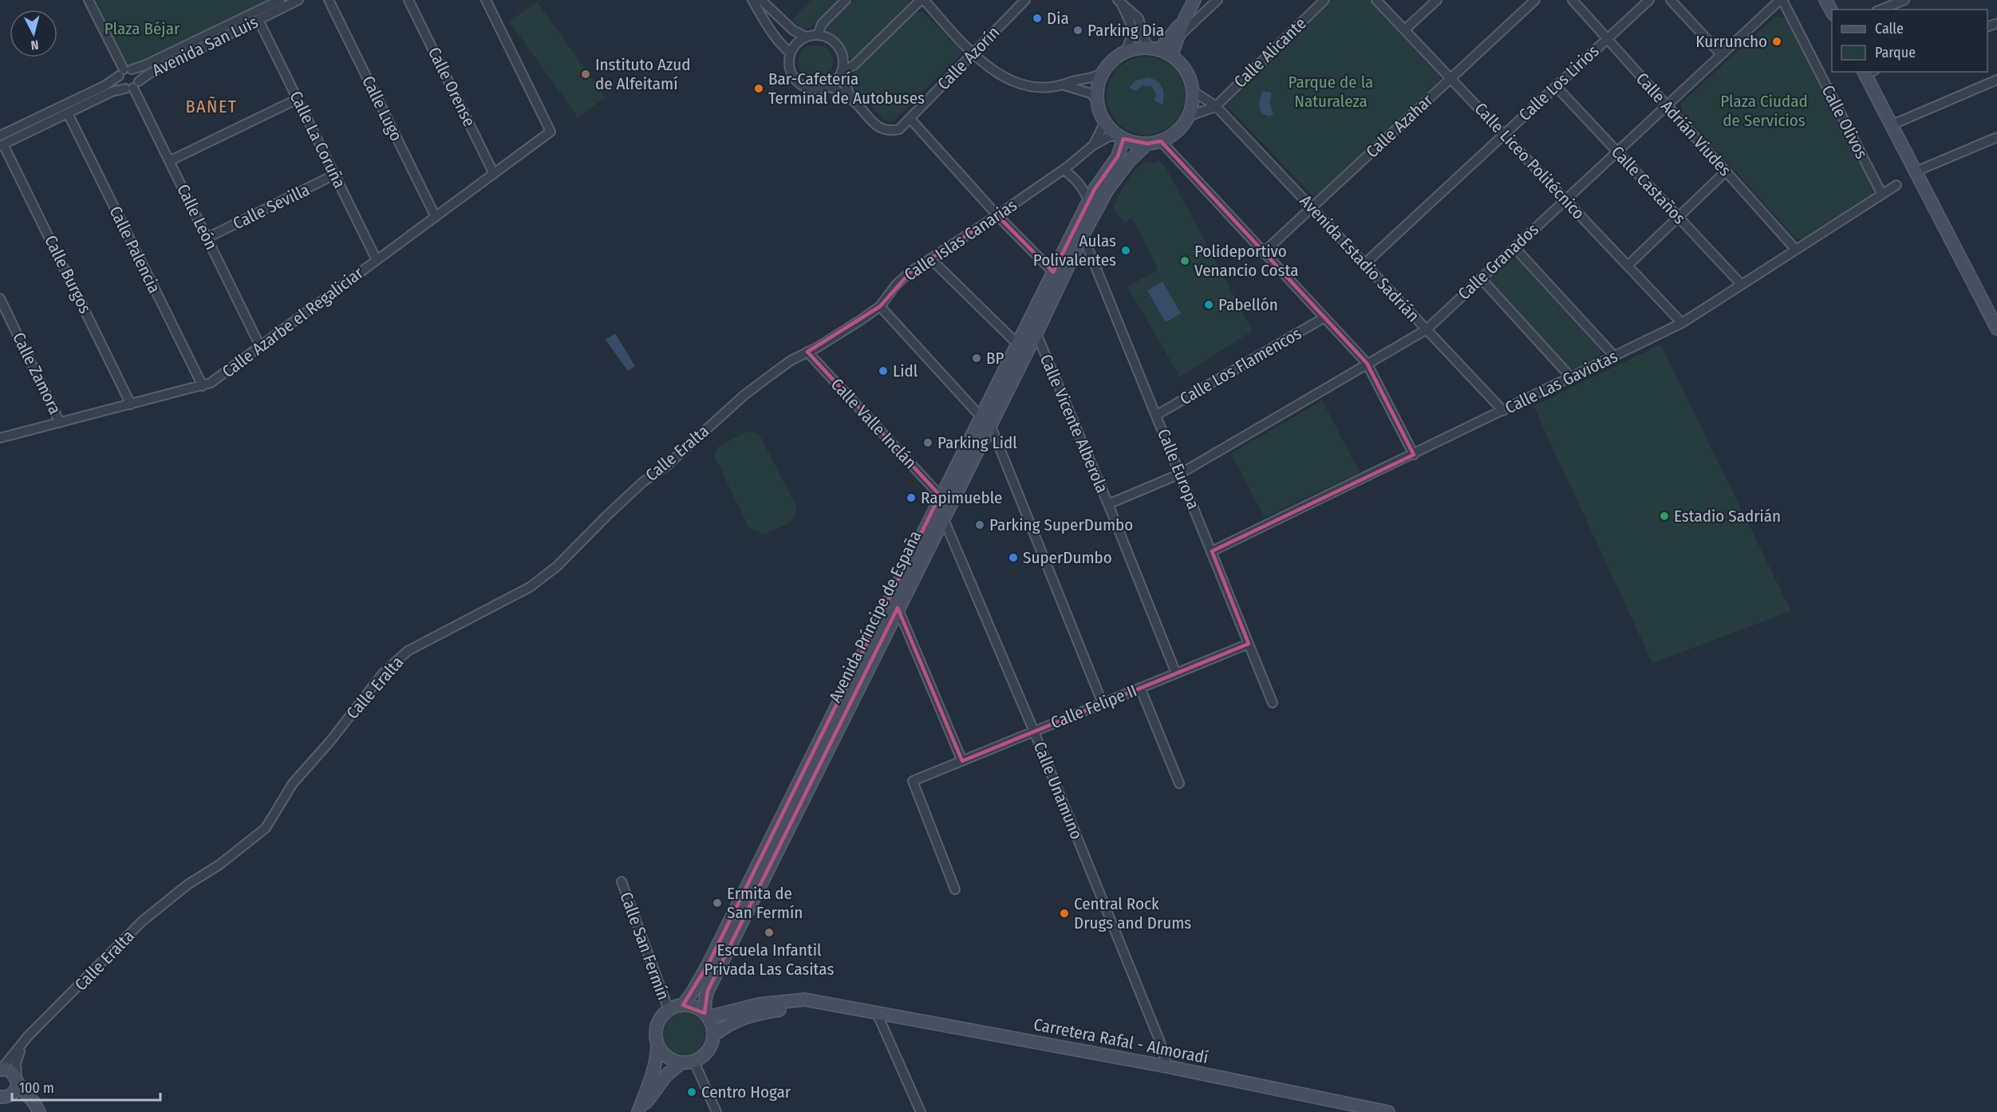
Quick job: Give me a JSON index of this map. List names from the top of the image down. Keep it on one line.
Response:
{"streets":{"main road":["Avenida Príncipe de España","Carretera Rafal - Almoradí"],"street":["Avenida San Luis","Calle Alicante","Calle Azorín","Calle Los Lirios","Calle Orense","Calle Lugo","Calle Olivos","Calle Adrián Viudes","Calle Azahar","Calle La Coruña","Calle Liceo Politécnico","Calle Castaños","Calle Sevilla","Calle León","Calle Islas Canarias","Calle Palencia","Avenida Estadio Sadrián","Calle Granados","Calle Burgos","Calle Azarbe el Regaliciar","Calle Los Flamencos","Calle Zamora","Calle Las Gaviotas","Calle Valle Inclán","Calle Vicente Alberola","Calle Eralta","Calle Europa","Calle Felipe II","Calle Unamuno","Calle San Fermín"]},"crossings":[["Avenida San Luis","Calle La Coruña"],["Avenida San Luis","Calle León"],["Avenida San Luis","Calle Palencia"],["Avenida San Luis","Calle Burgos"],["Calle Alicante","Avenida Estadio Sadrián"],["Calle Los Lirios","Calle Adrián Viudes"],["Calle Los Lirios","Calle Liceo Politécnico"],["Calle Los Lirios","Calle Castaños"],["Calle Los Lirios","Avenida Estadio Sadrián"],["Calle Orense","Calle Azarbe el Regaliciar"],["Calle Lugo","Calle Azarbe el Regaliciar"],["Calle Olivos","Calle Granados"],["Calle Olivos","Calle Las Gaviotas"],["Calle Adrián Viudes","Calle Granados"],["Calle Adrián Viudes","Calle Las Gaviotas"],["Calle Azahar","Calle Liceo Politécnico"],["Calle Azahar","Avenida Estadio Sadrián"],["Calle La Coruña","Calle Sevilla"],["Calle La Coruña","Calle Azarbe el Regaliciar"],["Calle Liceo Politécnico","Calle Granados"],["Calle Liceo Politécnico","Calle Las Gaviotas"],["Calle Castaños","Calle Granados"],["Calle Castaños","Calle Las Gaviotas"],["Calle Sevilla","Calle León"],["Calle León","Calle Azarbe el Regaliciar"],["Calle Islas Canarias","Avenida Estadio Sadrián"],["Calle Islas Canarias","Calle Valle Inclán"],["Calle Islas Canarias","Calle Eralta"],["Calle Islas Canarias","Avenida Príncipe de España"],["Calle Palencia","Calle Azarbe el Regaliciar"],["Avenida Estadio Sadrián","Calle Granados"],["Avenida Estadio Sadrián","Calle Las Gaviotas"],["Avenida Estadio Sadrián","Avenida Príncipe de España"],["Calle Granados","Calle Vicente Alberola"],["Calle Granados","Calle Europa"],["Calle Burgos","Calle Azarbe el Regaliciar"],["Calle Azarbe el Regaliciar","Calle Zamora"],["Calle Los Flamencos","Calle Europa"],["Calle Las Gaviotas","Calle Europa"],["Calle Valle Inclán","Calle Eralta"],["Calle Valle Inclán","Avenida Príncipe de España"],["Calle Vicente Alberola","Avenida Príncipe de España"],["Calle Vicente Alberola","Calle Felipe II"],["Calle Europa","Avenida Príncipe de España"],["Calle Europa","Calle Felipe II"],["Avenida Príncipe de España","Calle Unamuno"],["Avenida Príncipe de España","Calle San Fermín"],["Avenida Príncipe de España","Carretera Rafal - Almoradí"],["Calle Felipe II","Calle Unamuno"],["Calle Unamuno","Carretera Rafal - Almoradí"],["Calle San Fermín","Carretera Rafal - Almoradí"]],"districts":["BAÑET"],"parks":["Plaza Béjar","Parque de la Naturaleza","Plaza Ciudad de Servicios"],"places":["Dia","Parking Dia","Kurruncho","Instituto Azud de Alfeitamí","Bar-Cafetería Terminal de Autobuses","Aulas Polivalentes","Polideportivo Venancio Costa","Pabellón","BP","Lidl","Parking Lidl","Rapimueble","Estadio Sadrián","Parking SuperDumbo","SuperDumbo","Ermita de San Fermín","Central Rock Drugs and Drums","Escuela Infantil Privada Las Casitas","Centro Hogar"],"legend":["Calle","Parque"],"scale_bar":"100 m","north":"bottom"}
